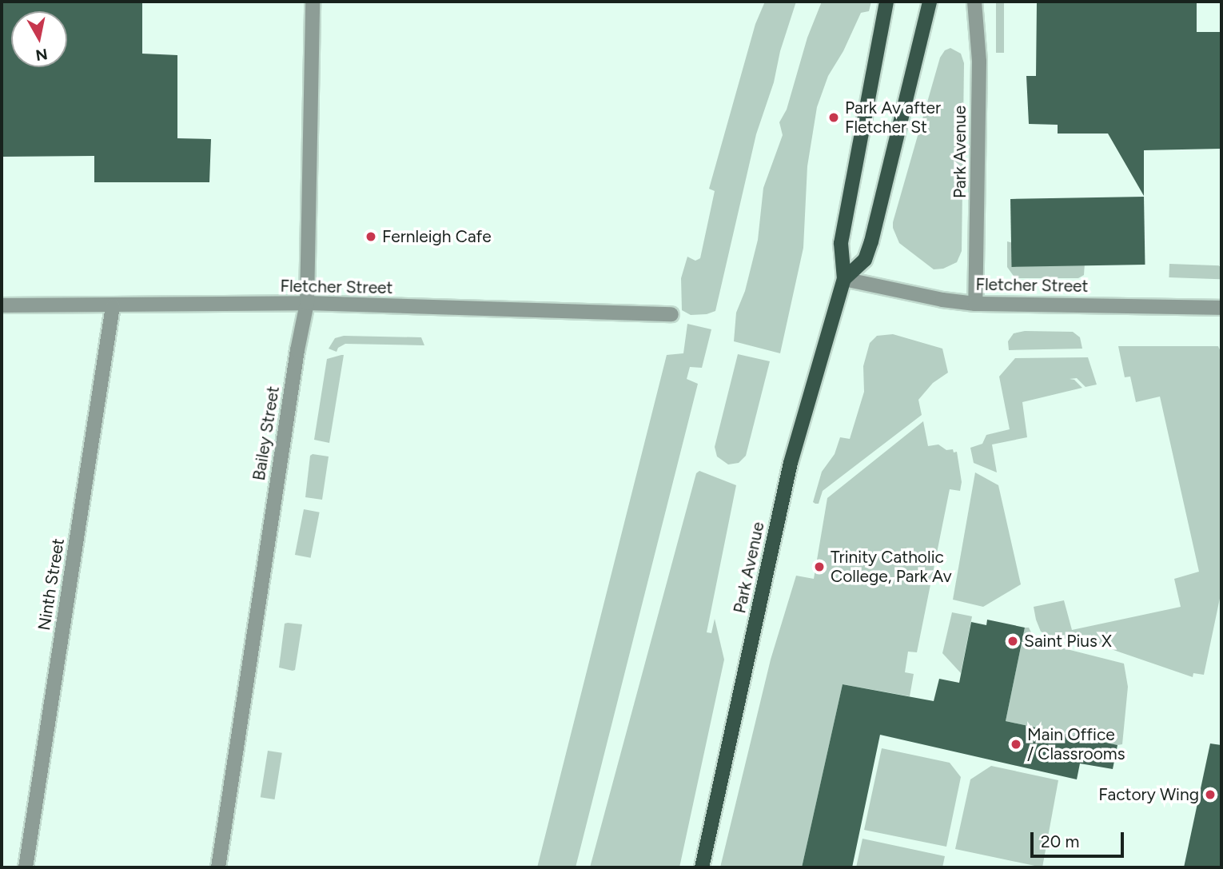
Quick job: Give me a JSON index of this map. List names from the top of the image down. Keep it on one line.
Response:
{"streets":{"main road":["Park Avenue"],"street":["Fletcher Street","Bailey Street","Ninth Street"]},"crossings":[["Park Avenue","Fletcher Street"],["Fletcher Street","Bailey Street"],["Fletcher Street","Ninth Street"]],"places":["Park Av after Fletcher St","Fernleigh Cafe","Trinity Catholic College, Park Av","Saint Pius X","Main Office / Classrooms","Factory Wing"],"scale_bar":"20 m","north":"bottom"}
